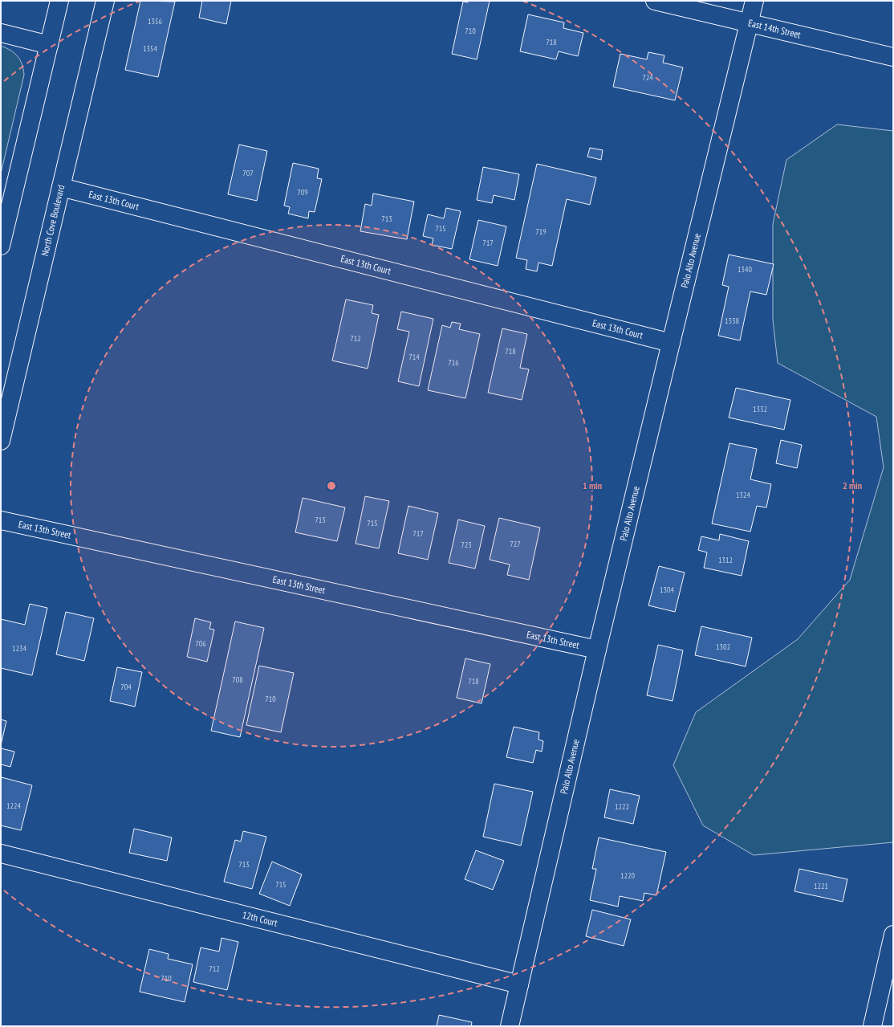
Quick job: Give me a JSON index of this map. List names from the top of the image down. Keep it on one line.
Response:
{"streets":{"street":["East 14th Street","East 13th Court","North Cove Boulevard","Palo Alto Avenue","East 13th Street","12th Court"]},"crossings":[["East 14th Street","Palo Alto Avenue"],["East 13th Court","North Cove Boulevard"],["East 13th Court","Palo Alto Avenue"],["Palo Alto Avenue","East 13th Street"],["Palo Alto Avenue","12th Court"]],"house_numbers":["1356","710","718","1354","724","707","709","713","715","719","717","1340","1338","712","718","714","716","1332","1324","713","715","717","727","723","1312","1304","706","1302","1234","708","718","704","710","1224","1222","713","1220","715","1221","712","710"],"rings":["1 min","2 min"]}
